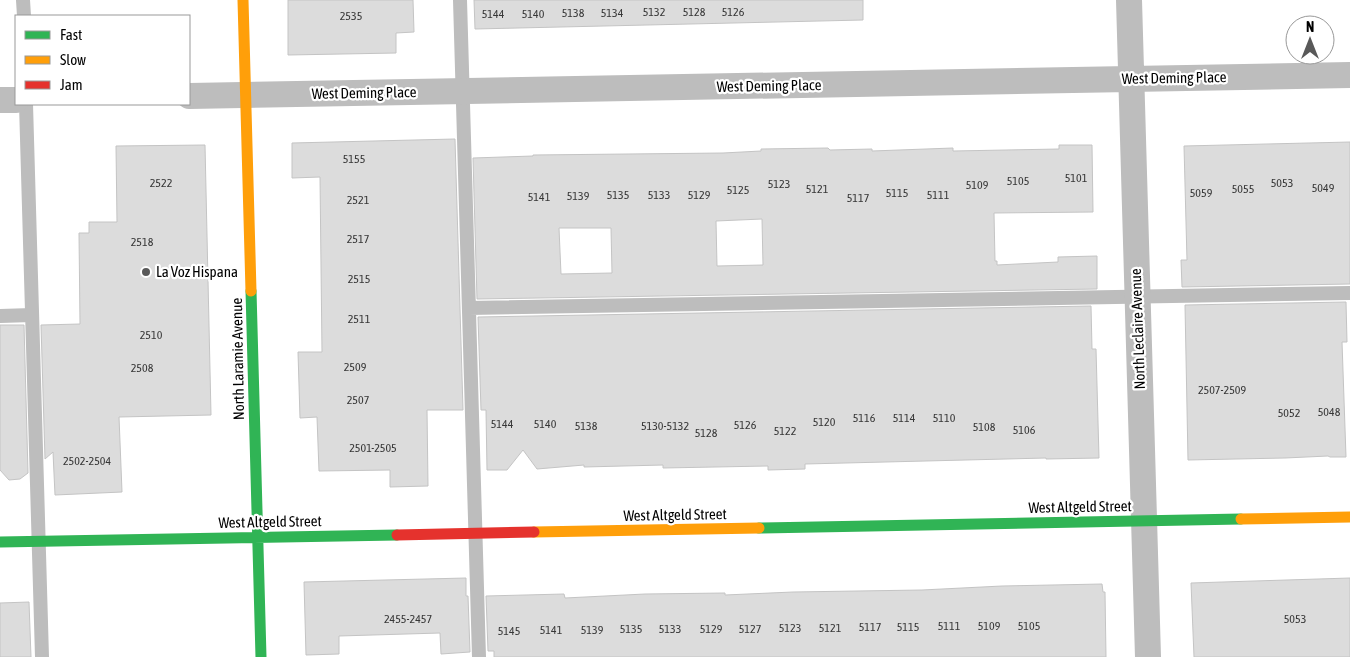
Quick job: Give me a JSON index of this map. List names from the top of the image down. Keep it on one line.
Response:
{"streets":{"street":["West Deming Place","North Leclaire Avenue","North Laramie Avenue","West Altgeld Street"]},"crossings":[["West Deming Place","North Leclaire Avenue"],["West Deming Place","North Laramie Avenue"],["North Leclaire Avenue","West Altgeld Street"],["North Laramie Avenue","West Altgeld Street"]],"places":["La Voz Hispana"],"house_numbers":["5132","5128","5126","5138","5134","5144","5140","2535","5155","5101","5105","2522","5053","5123","5109","5049","5121","5055","5125","5115","5059","5135","5133","5129","5111","5139","5141","5117","2521","2517","2518","2515","2511","2510","2509","2508","2507-2509","2507","5048","5052","5116","5114","5110","5120","5144","5140","5126","5138","5130-5132","5108","5106","5122","5128","2501-2505","2502-2504","2455-2457","5053","5111","5109","5105","5117","5115","5123","5121","5135","5133","5129","5127","5141","5139","5145"],"legend":["Fast","Slow","Jam"],"north":"top"}
